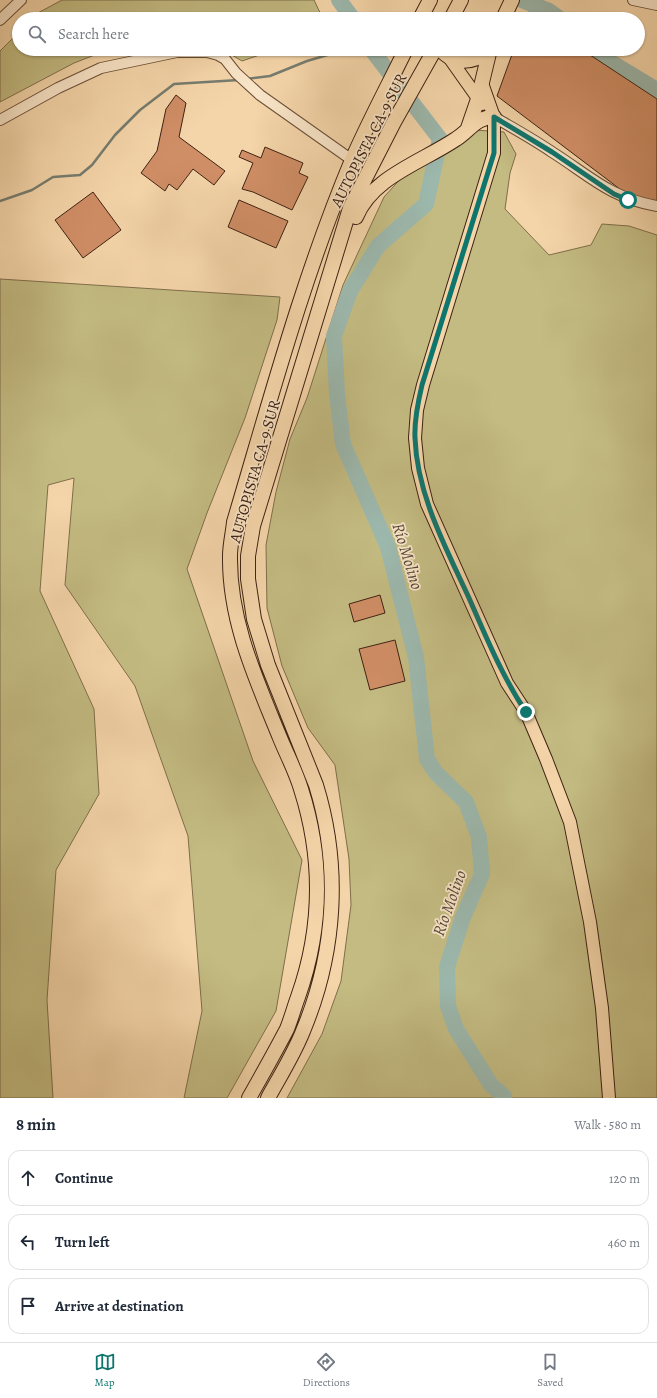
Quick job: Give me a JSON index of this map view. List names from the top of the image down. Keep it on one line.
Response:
{"streets":{"highway":["AUTOPISTA CA-9 SUR"]},"water":["Río Molino"],"page":{"search":"Search here","heading":["8 min","Walk · 580 m"],"list":[["Continue","120 m"],["Turn left","460 m"],"Arrive at destination"],"nav":["Map","Directions","Saved"]}}
